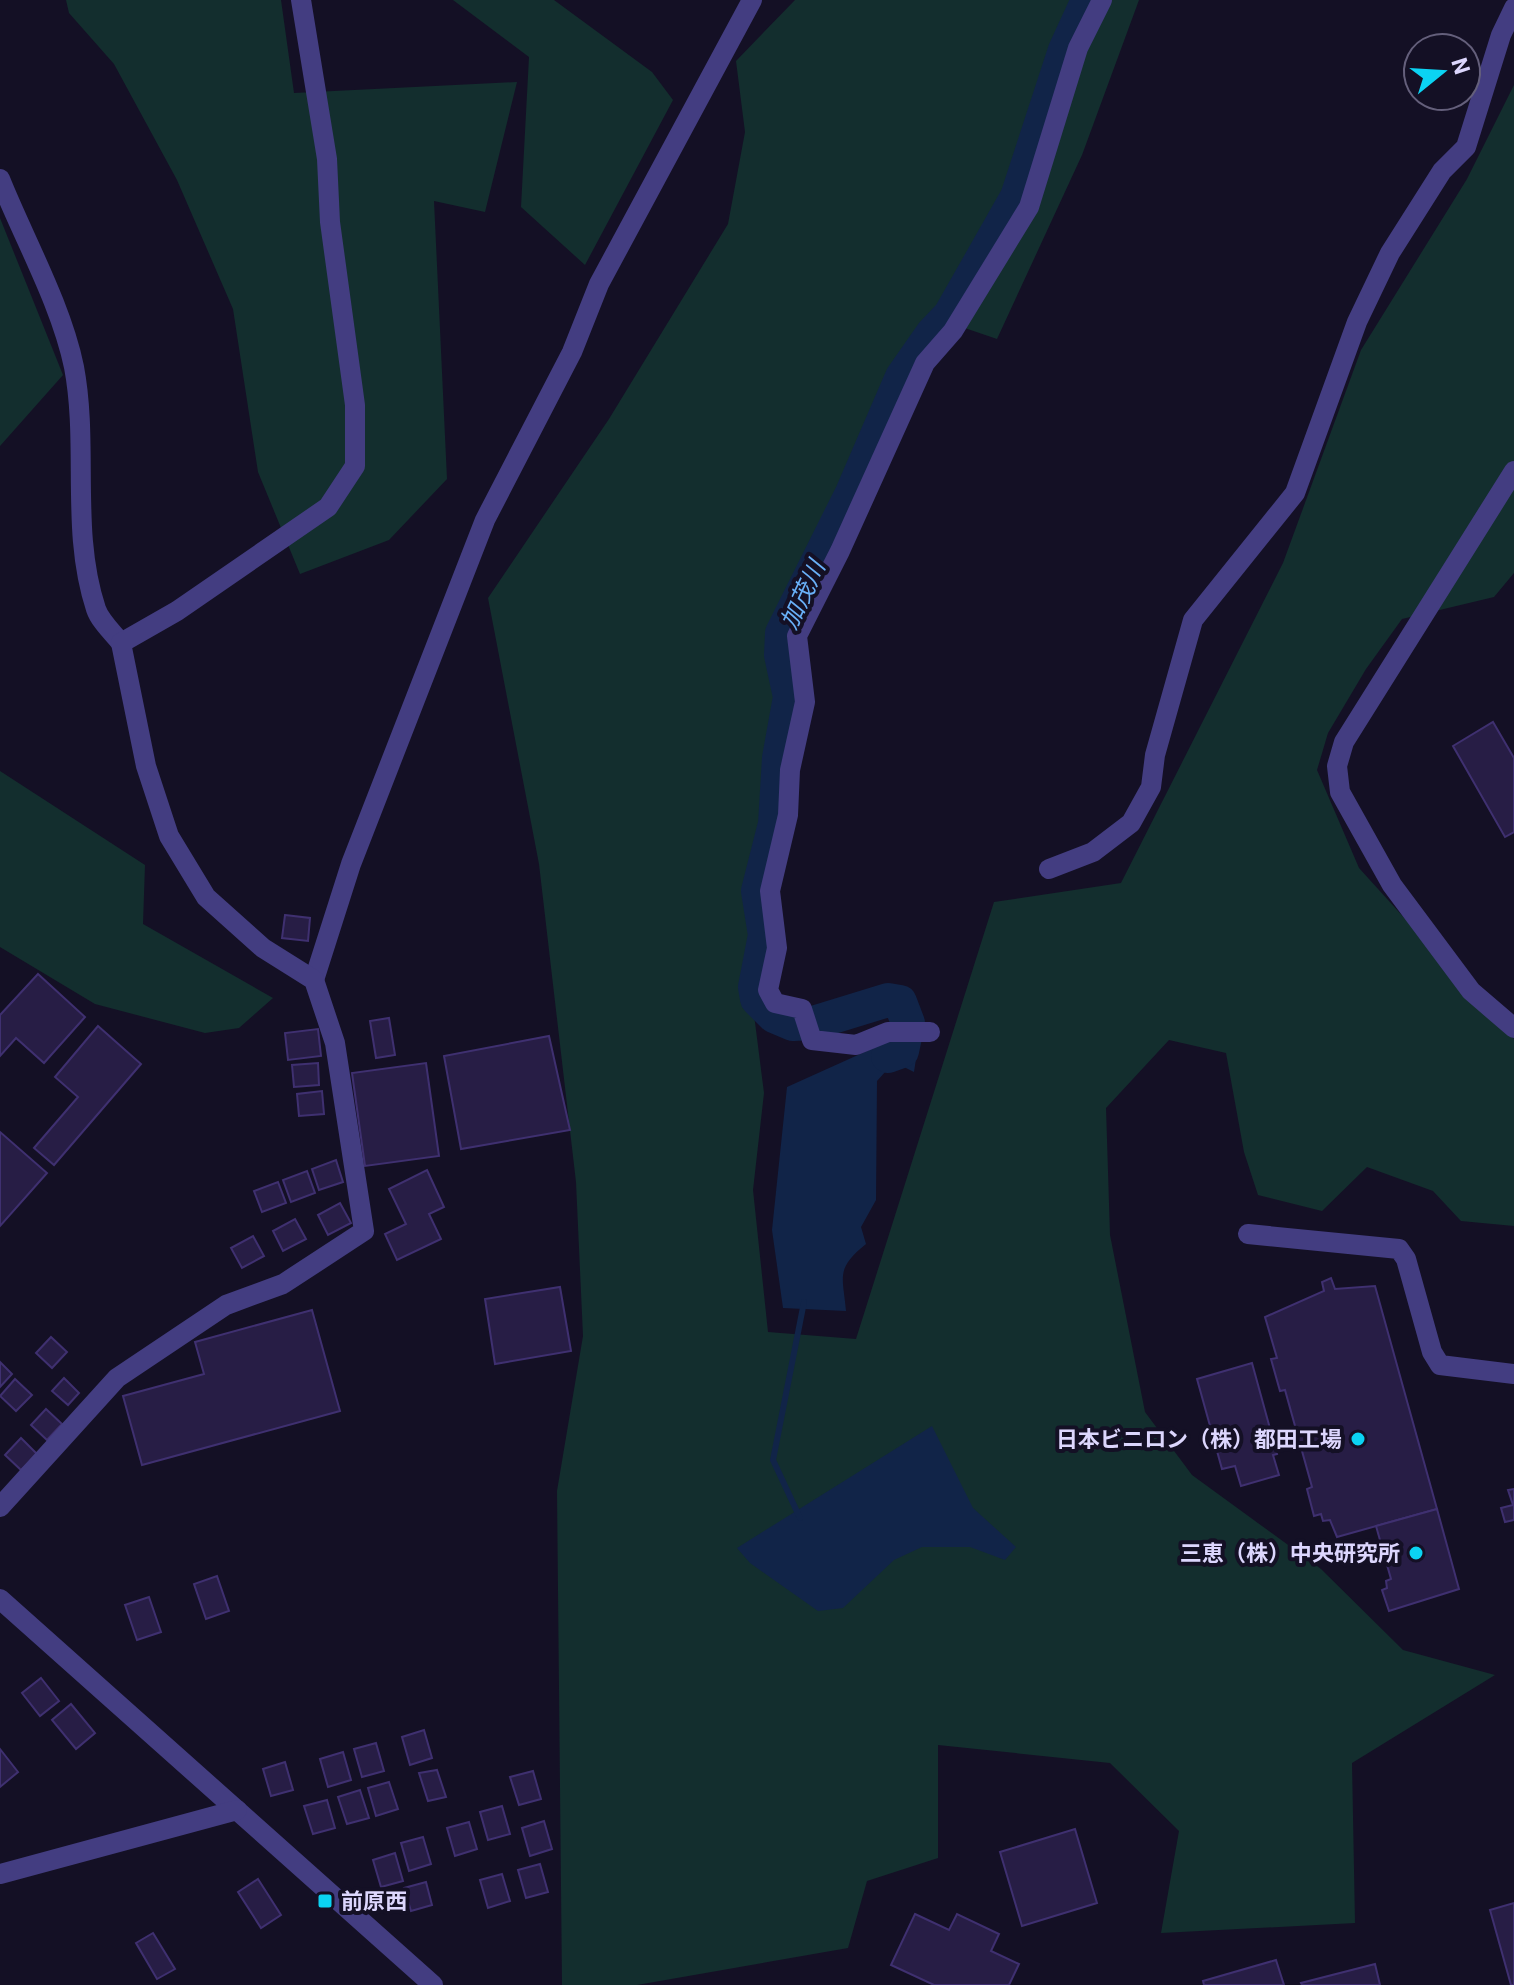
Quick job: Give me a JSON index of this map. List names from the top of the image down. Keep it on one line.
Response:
{"water":["加茂川"],"places":{"other":["日本ビニロン（株）都田工場","三恵（株）中央研究所"],"transit":["前原西"]},"north":"right"}
